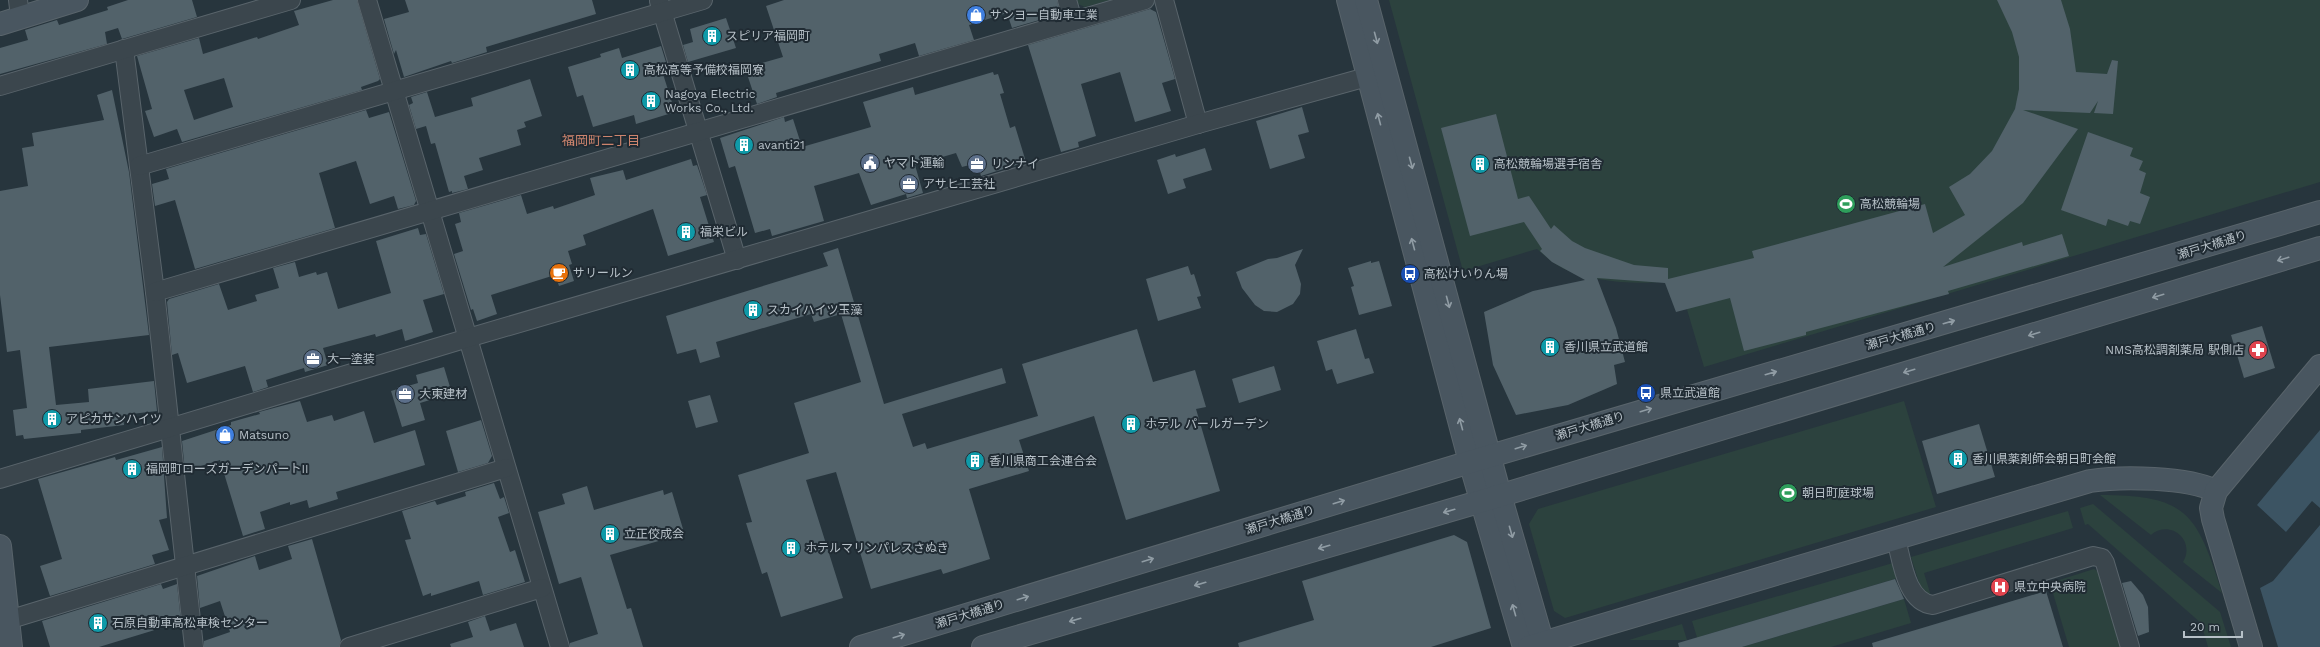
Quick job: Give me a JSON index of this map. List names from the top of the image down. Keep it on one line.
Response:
{"streets":{"street":["瀬戸大橋通り"]},"districts":["福岡町二丁目"],"places":{"shop":["サンヨー自動車工業","Matsuno"],"building":["スピリア福岡町","高松高等予備校福岡寮","Nagoya Electric Works Co., Ltd.","avanti21","高松競輪場選手宿舎","福栄ビル","スカイハイツ玉藻","香川県立武道館","アピカサンハイツ","ホテル パールガーデン","香川県薬剤師会朝日町会館","香川県商工会連合会","福岡町ローズガーデンパートII","立正佼成会","ホテルマリンパレスさぬき","石原自動車高松車検センター"],"public building":["ヤマト運輸"],"office":["リンナイ","アサヒ工芸社","大一塗装","大東建材"],"sports":["高松競輪場","朝日町庭球場"],"cafe":["サリールン"],"bus stop":["高松けいりん場","県立武道館"],"pharmacy":["NMS高松調剤薬局 駅側店"],"hospital":["県立中央病院"]},"scale_bar":"20 m"}
